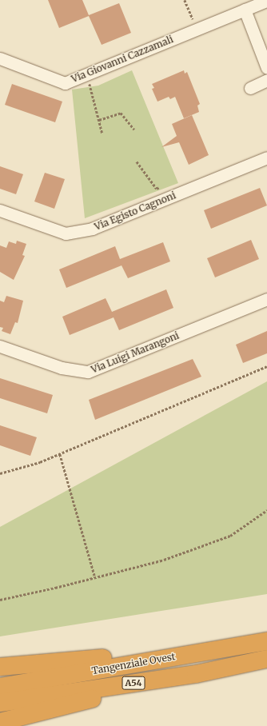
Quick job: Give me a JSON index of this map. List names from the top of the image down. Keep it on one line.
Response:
{"streets":{"highway":["Tangenziale Ovest","A54"],"street":["Via Giovanni Cazzamali","Via Egisto Cagnoni","Via Luigi Marangoni"]}}
